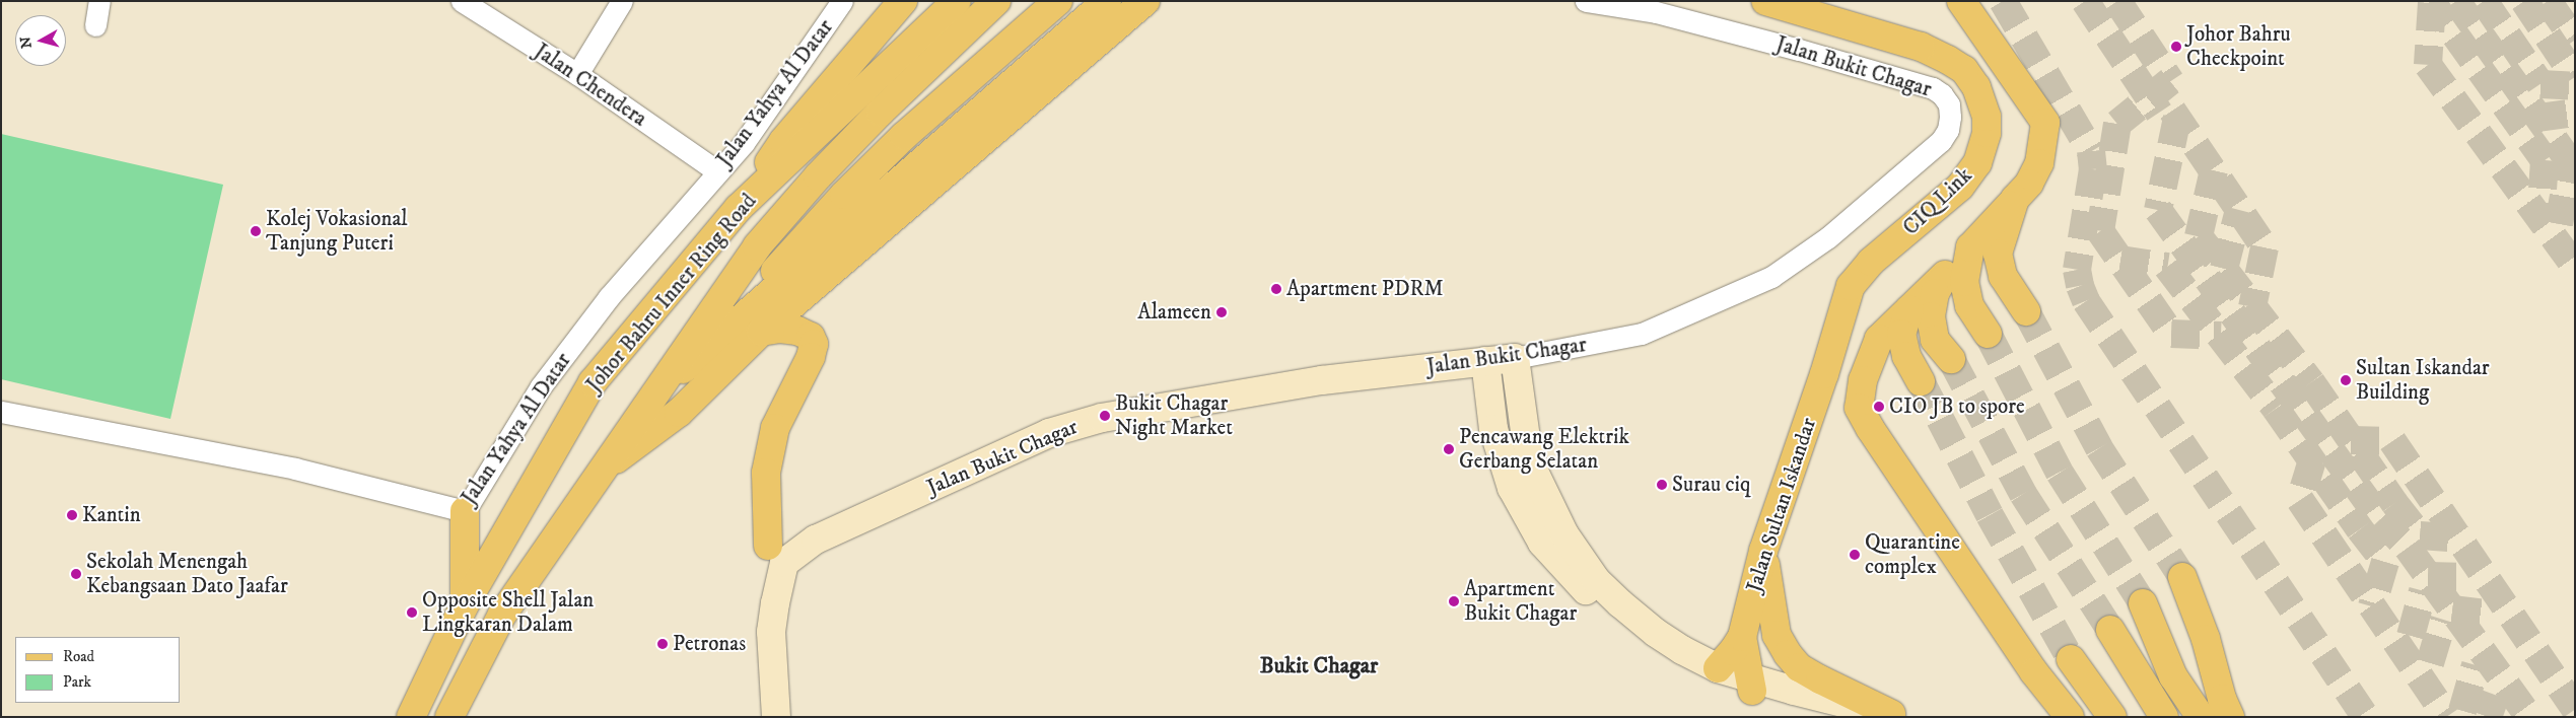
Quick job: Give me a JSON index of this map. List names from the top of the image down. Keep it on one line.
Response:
{"streets":{"main road":["Jalan Bukit Chagar","CIQ Link","Johor Bahru Inner Ring Road","Jalan Sultan Iskandar"],"street":["Jalan Chendera","Jalan Yahya Al Datar"]},"crossings":[["Jalan Chendera","Jalan Yahya Al Datar"],["CIQ Link","Jalan Sultan Iskandar"]],"districts":["Bukit Chagar"],"places":["Johor Bahru Checkpoint","Kolej Vokasional Tanjung Puteri","Apartment PDRM","Alameen","Sultan Iskandar Building","CIO JB to spore","Bukit Chagar Night Market","Pencawang Elektrik Gerbang Selatan","Surau ciq","Kantin","Quarantine complex","Sekolah Menengah Kebangsaan Dato Jaafar","Apartment Bukit Chagar","Opposite Shell Jalan Lingkaran Dalam","Petronas"],"legend":["Road","Park"],"north":"left"}
